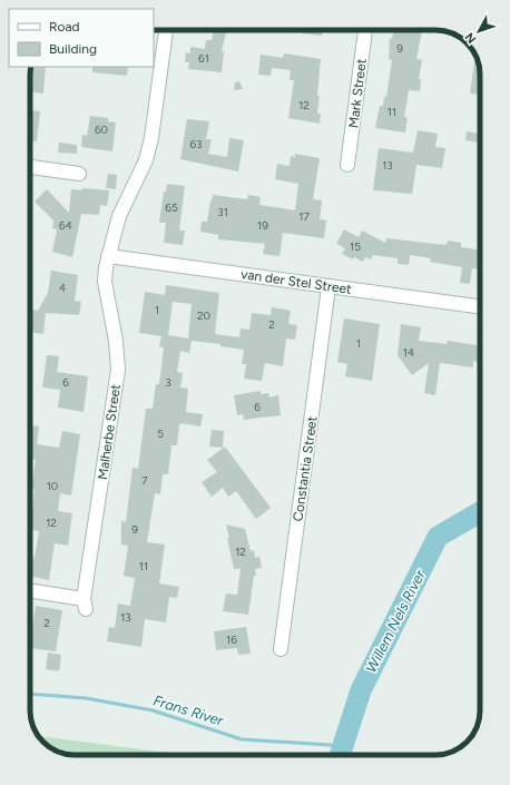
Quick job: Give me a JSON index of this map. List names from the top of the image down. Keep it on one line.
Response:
{"streets":{"street":["Mark Street","van der Stel Street","Malherbe Street","Constantia Street"]},"crossings":[["van der Stel Street","Malherbe Street"],["van der Stel Street","Constantia Street"]],"water":["Willem Nels River","Frans River"],"house_numbers":["9","61","12","11","60","63","13","65","31","17","64","19","15","4","1","20","2","1","14","6","3","6","5","7","10","12","9","12","11","13","2","16"],"legend":["Road","Building"],"north":"bottom left"}
